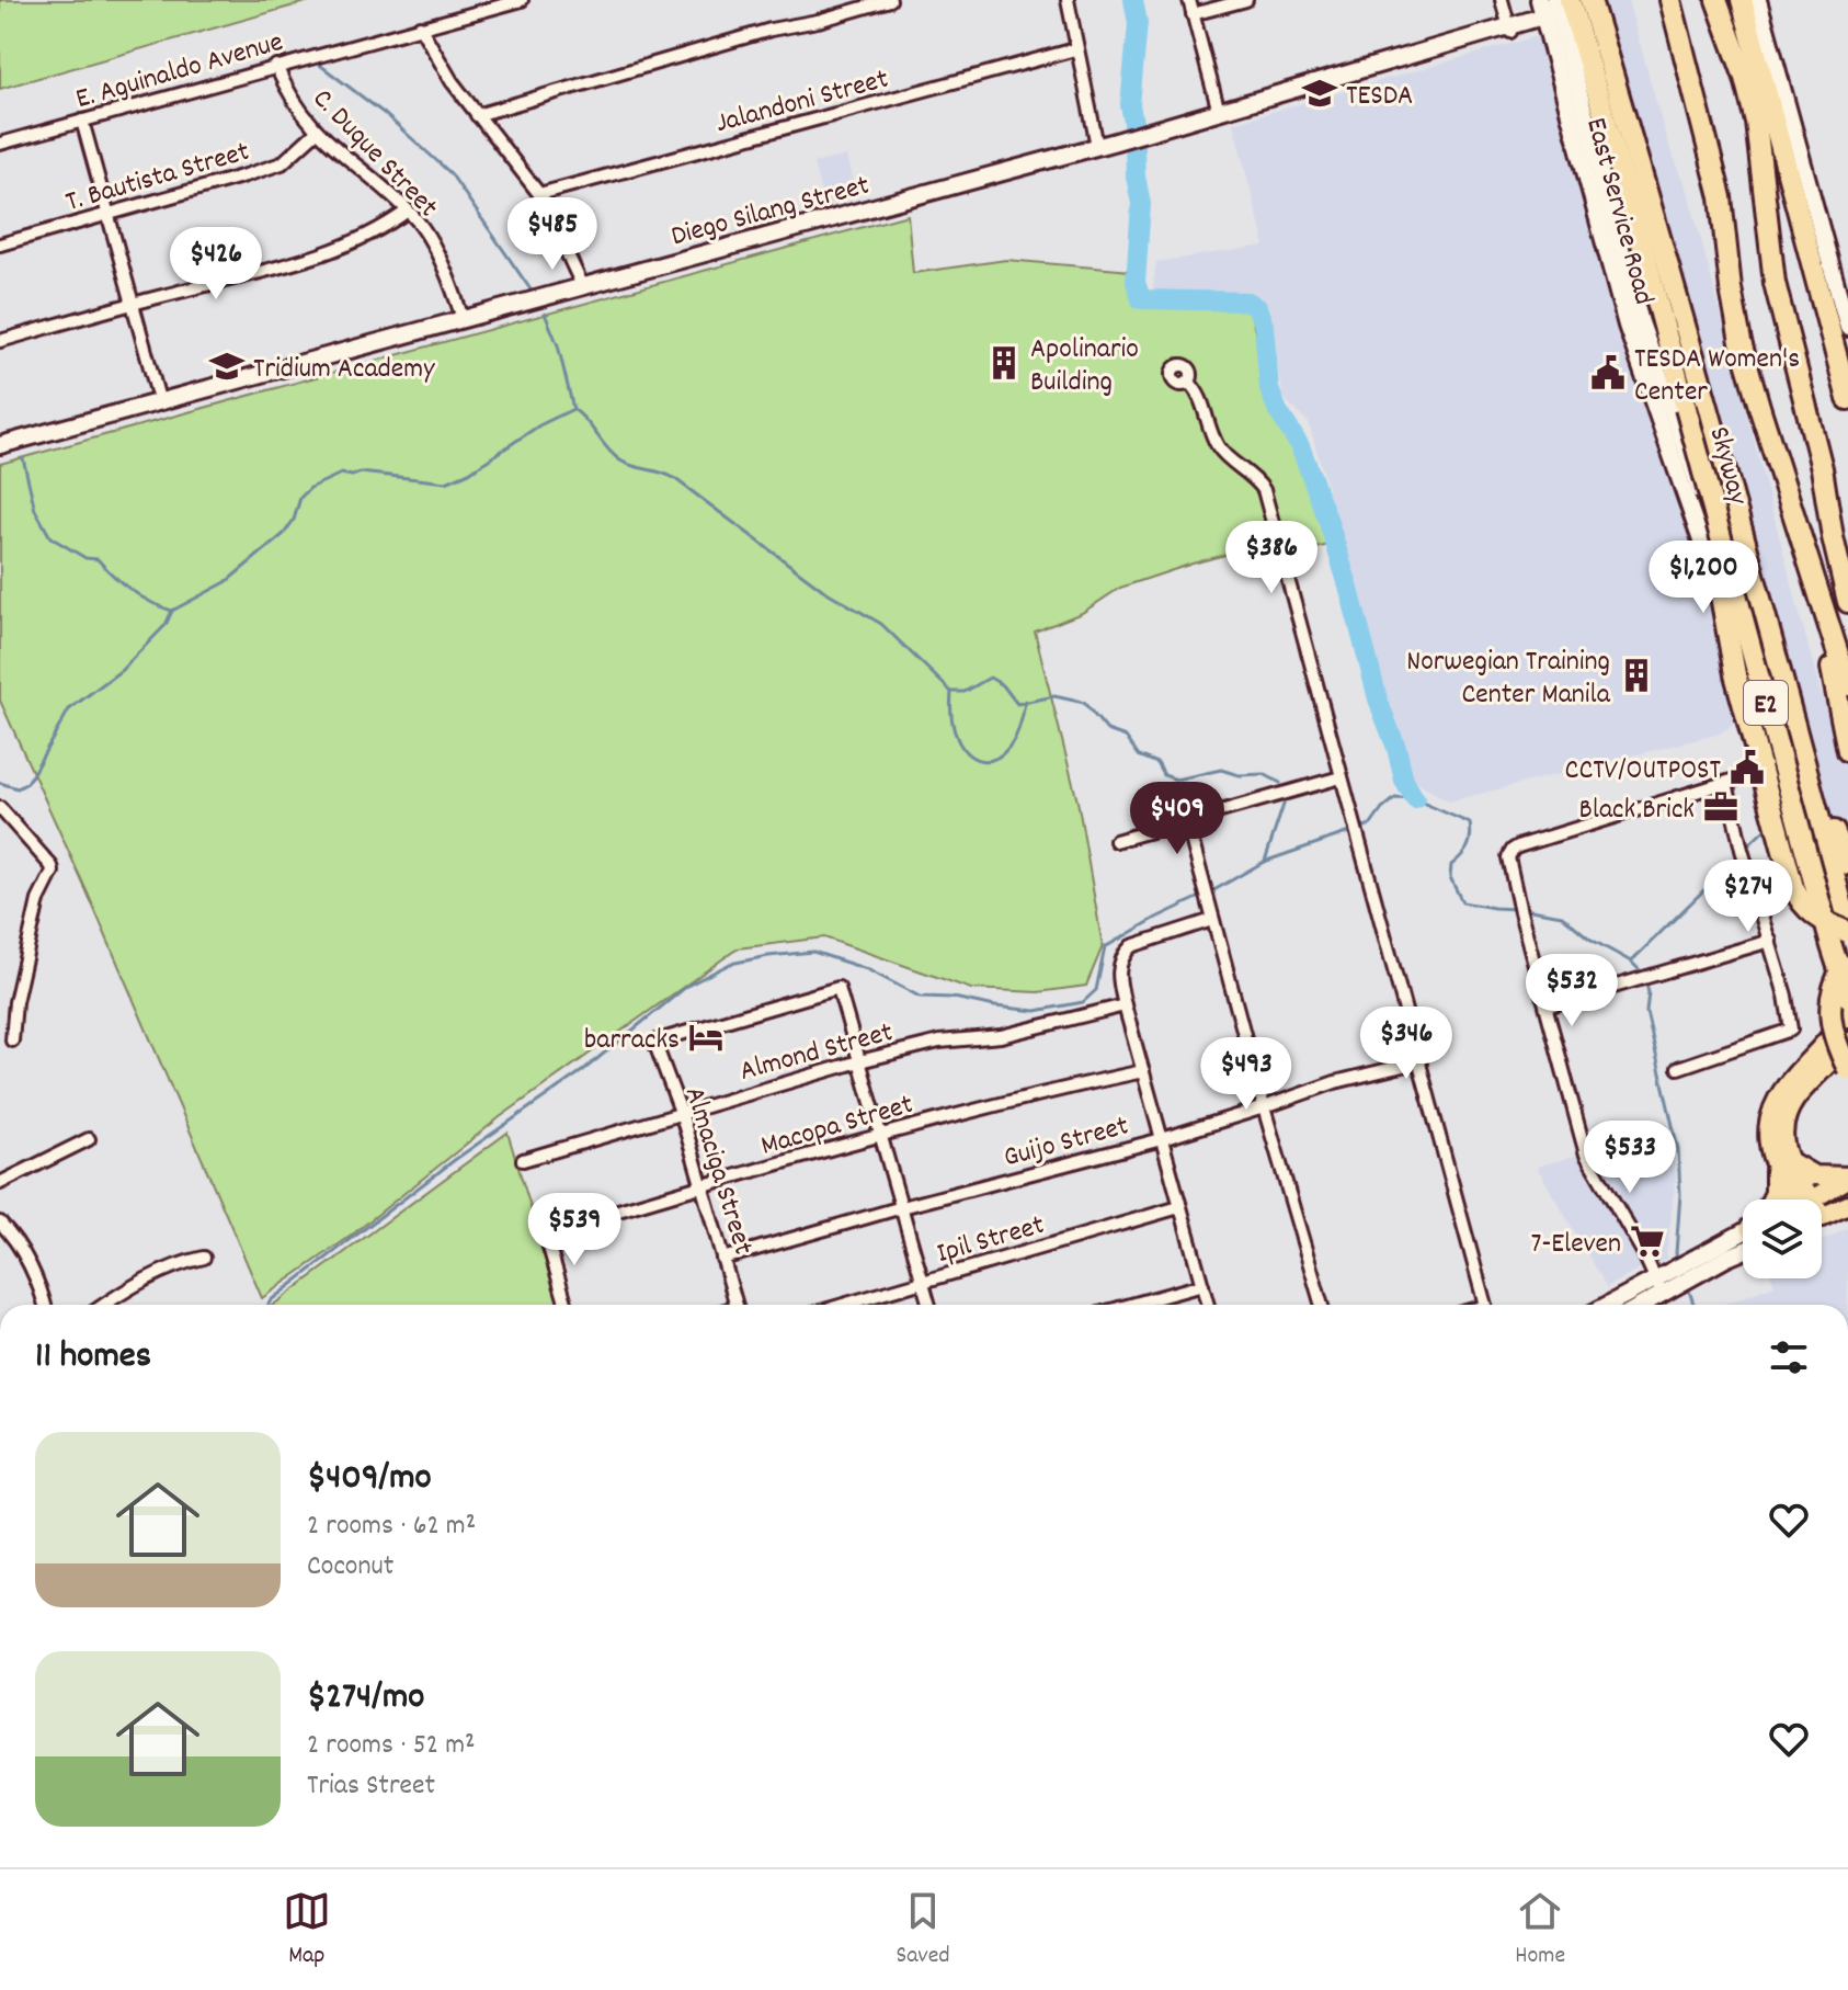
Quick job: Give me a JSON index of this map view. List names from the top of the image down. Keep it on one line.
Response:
{"streets":{"highway":["Skyway","E2"],"main road":["Diego Silang Street","East Service Road"],"street":["E. Aguinaldo Avenue","Jalandoni Street","C. Duque Street","T. Bautista Street","Almond Street","Macopa Street","Guijo Street","Almaciga Street","Ipil Street"]},"crossings":[["E. Aguinaldo Avenue","C. Duque Street"],["C. Duque Street","T. Bautista Street"],["C. Duque Street","Diego Silang Street"],["Diego Silang Street","East Service Road"],["Diego Silang Street","Skyway"],["East Service Road","Skyway"],["Almond Street","Almaciga Street"],["Macopa Street","Almaciga Street"],["Guijo Street","Almaciga Street"]],"places":{"school or university":["TESDA","Tridium Academy"],"building":["Apolinario Building","Norwegian Training Center Manila"],"public building":["TESDA Women's Center","CCTV/OUTPOST"],"office":["Black Brick"],"hotel":["barracks"],"supermarket":["7-Eleven"]},"page":{"price":["$485","$426","$386","$1,200","$409","$274","$532","$346","$493","$533","$539"],"heading":"11 homes","list":[{"name":"$409/mo","note":"2 rooms · 62 m² · Coconut"},{"name":"$274/mo","note":"2 rooms · 52 m² · Trias Street"}],"tabs":["Map","Saved","Home"]}}
